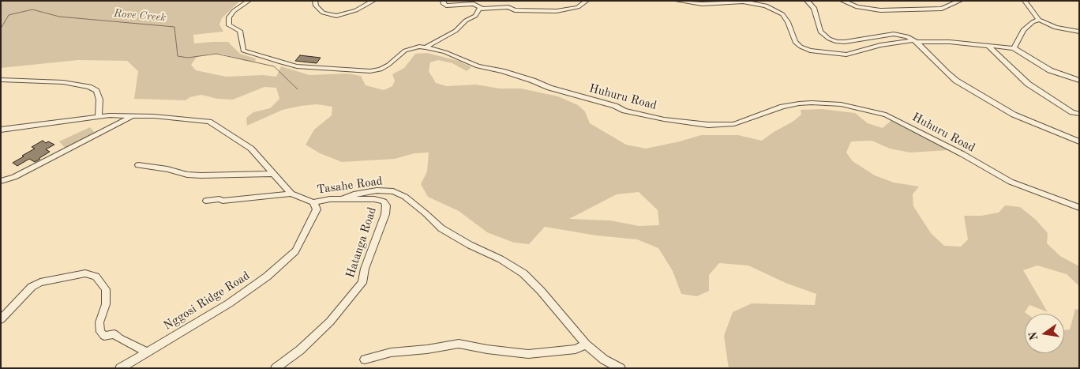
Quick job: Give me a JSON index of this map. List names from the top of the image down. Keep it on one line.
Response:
{"streets":{"street":["Huhuru Road","Tasahe Road","Hatanga Road","Nggosi Ridge Road"]},"crossings":[["Tasahe Road","Hatanga Road"],["Tasahe Road","Nggosi Ridge Road"]],"water":["Rove Creek"],"north":"left"}
